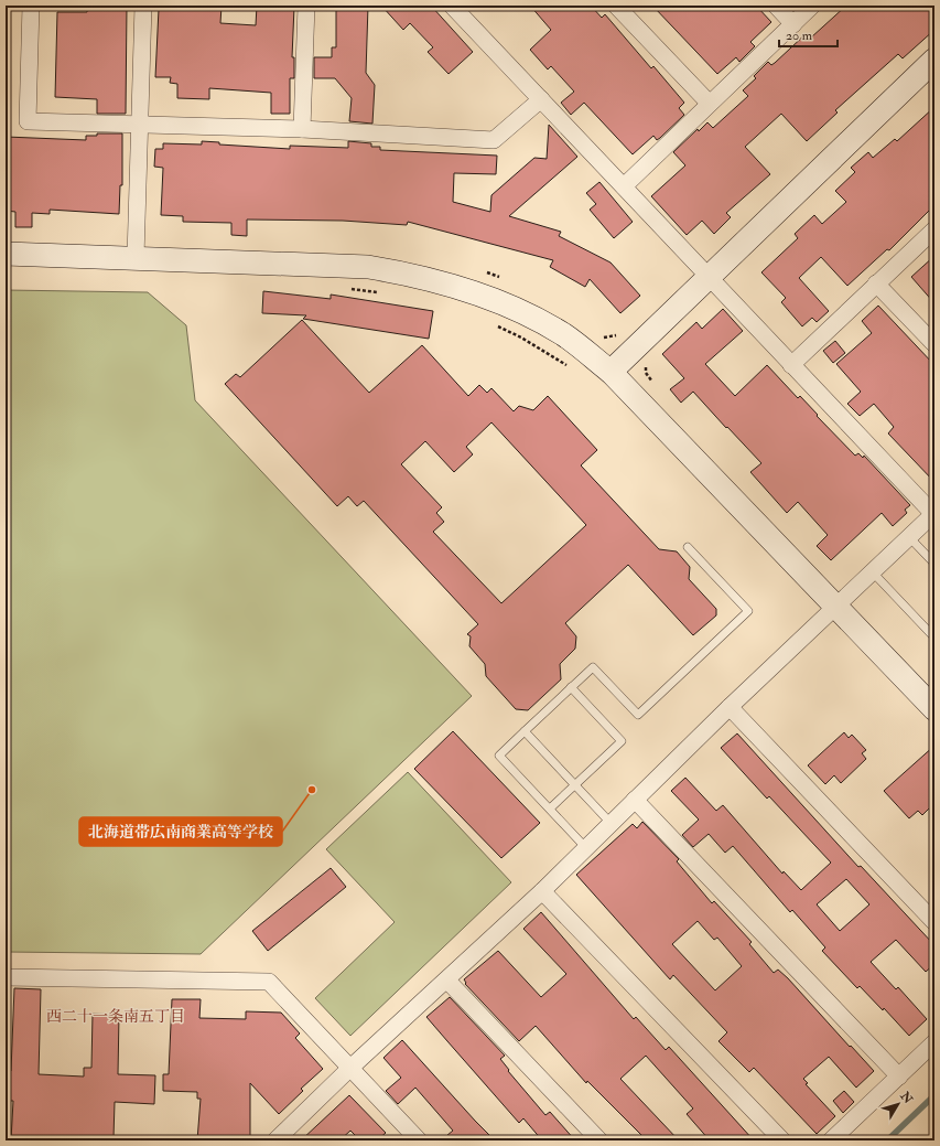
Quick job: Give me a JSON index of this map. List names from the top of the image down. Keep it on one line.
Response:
{"districts":["西二十一条南五丁目"],"places":["北海道帯広南商業高等学校"],"scale_bar":"20 m","north":"top right"}
